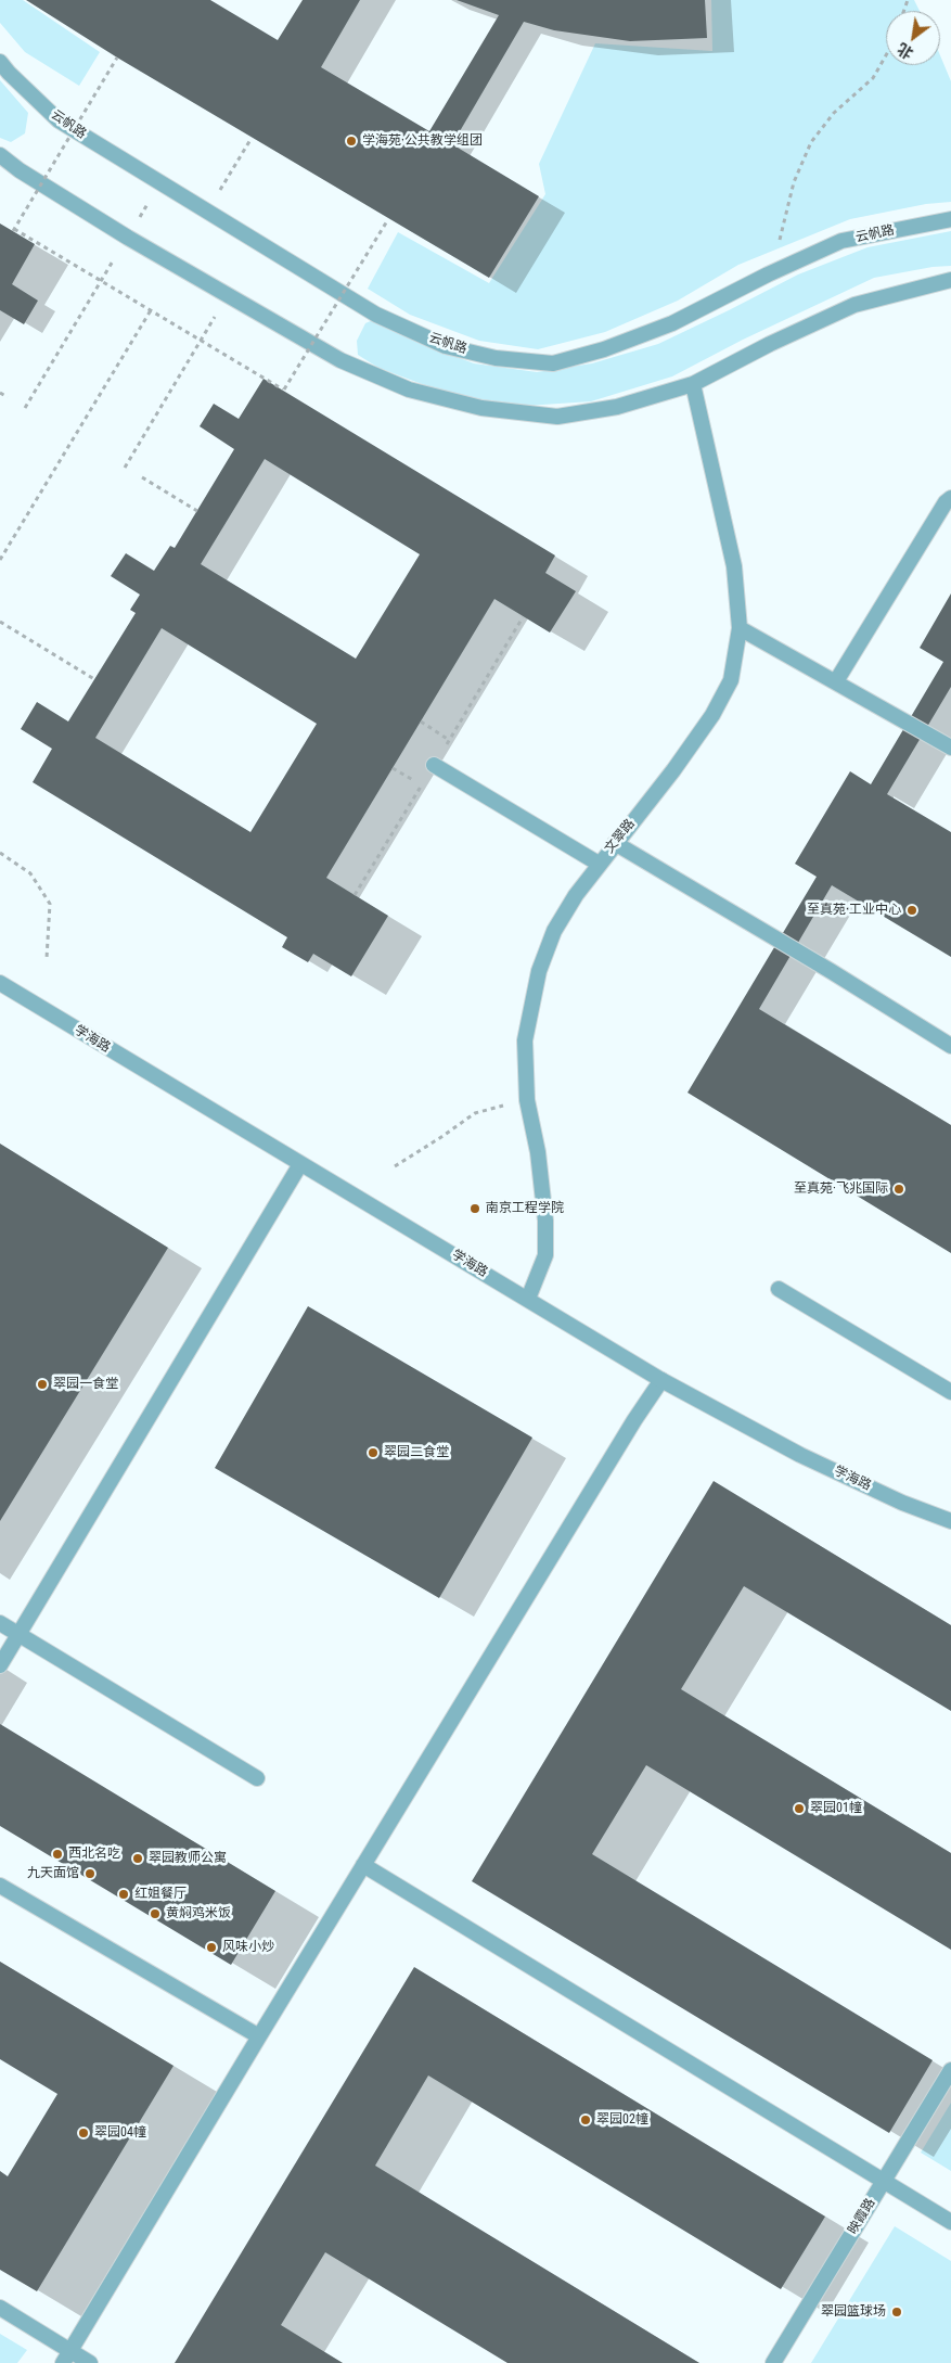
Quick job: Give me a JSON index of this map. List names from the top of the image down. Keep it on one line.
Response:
{"streets":{"street":["云帆路","文翠路","学海路","映霞路"]},"crossings":[["文翠路","学海路"]],"places":["学海苑·公共教学组团","至真苑·工业中心","至真苑·飞兆国际","南京工程学院","翠园一食堂","翠园二食堂","翠园01幢","西北名吃","翠园教师公寓","九天面馆","红姐餐厅","黄焖鸡米饭","风味小炒","翠园02幢","翠园04幢","翠园篮球场"],"north":"bottom left"}
